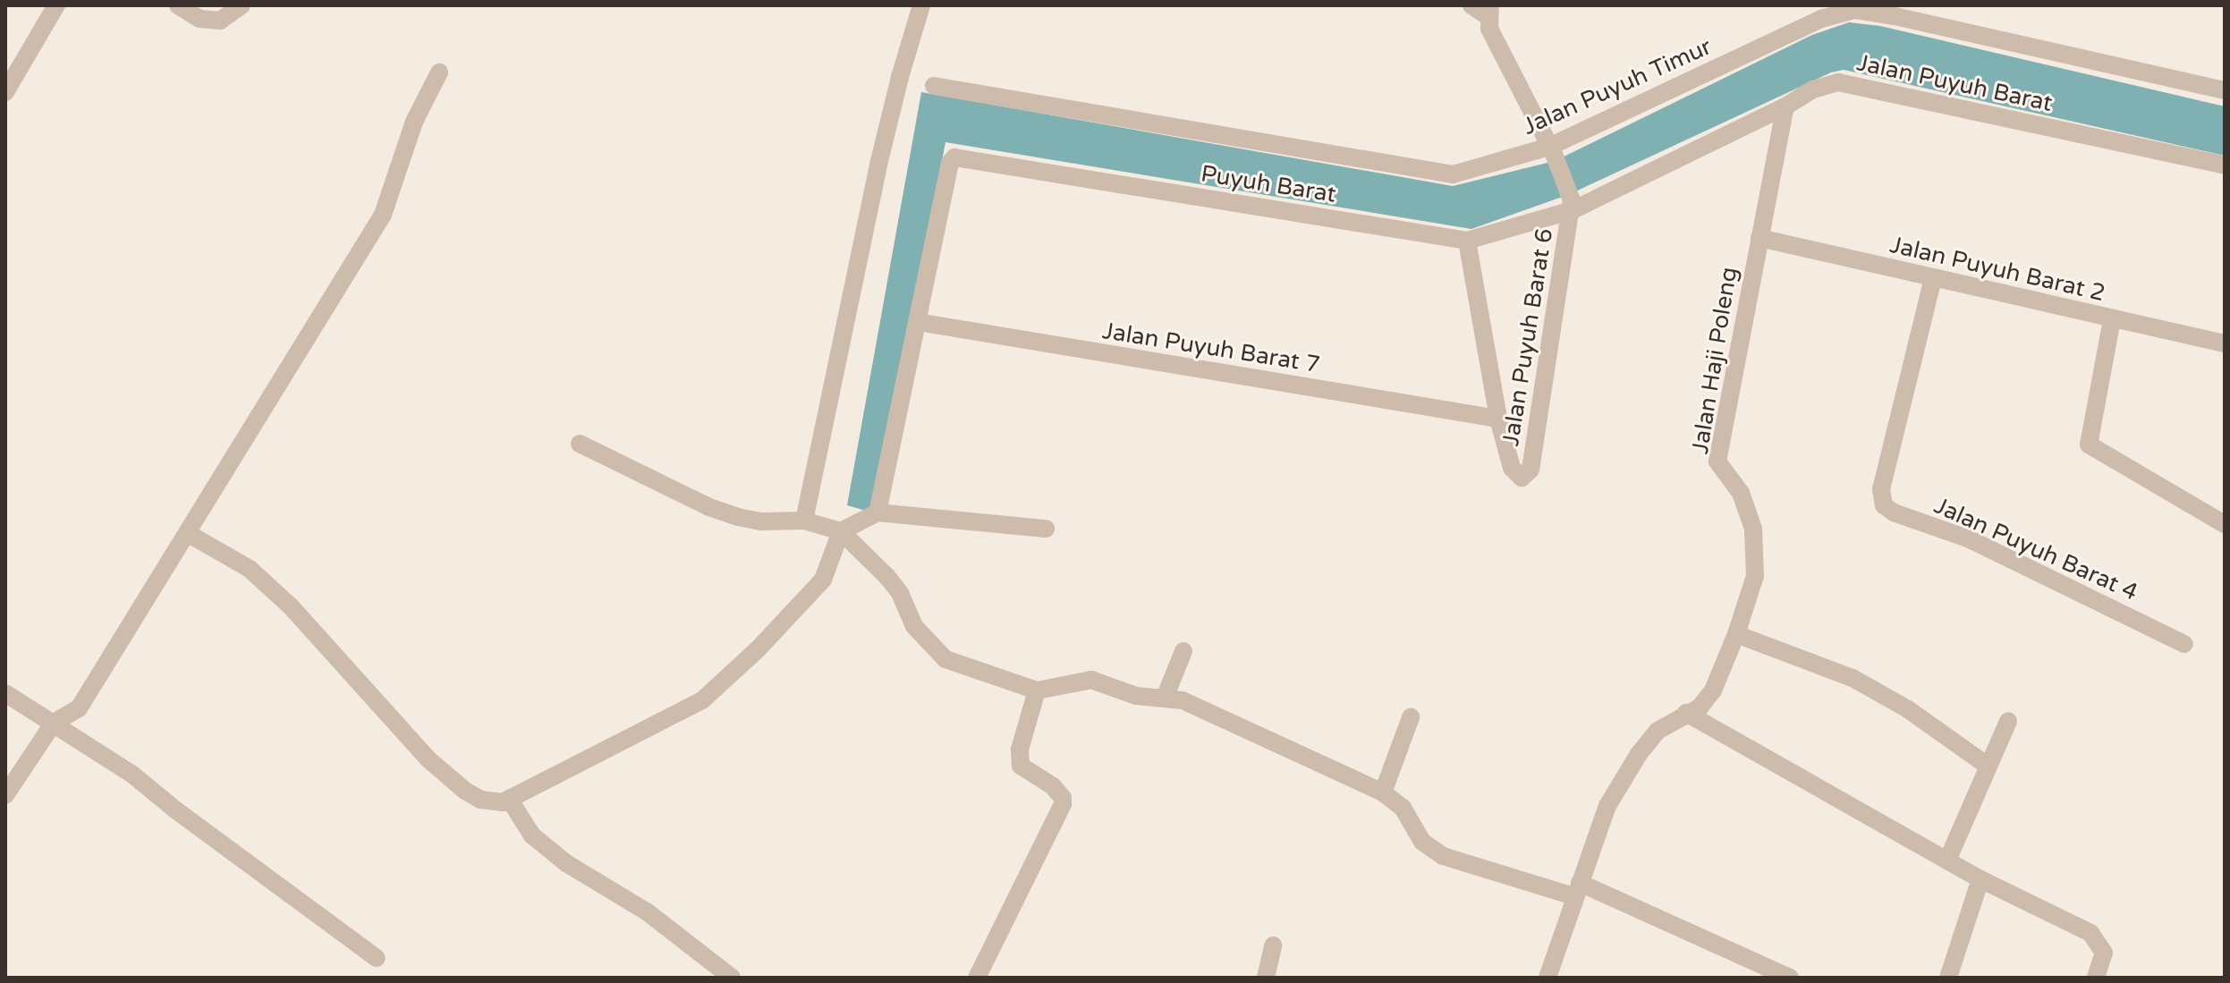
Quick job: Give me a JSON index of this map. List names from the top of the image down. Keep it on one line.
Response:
{"streets":{"street":["Jalan Puyuh Barat","Jalan Puyuh Timur","Puyuh Barat","Jalan Puyuh Barat 2","Jalan Puyuh Barat 6","Jalan Puyuh Barat 7","Jalan Haji Poleng","Jalan Puyuh Barat 4"]},"crossings":[["Jalan Puyuh Barat","Puyuh Barat"],["Jalan Puyuh Barat","Jalan Puyuh Barat 6"],["Jalan Puyuh Barat","Jalan Haji Poleng"],["Puyuh Barat","Jalan Puyuh Barat 6"],["Puyuh Barat","Jalan Puyuh Barat 7"],["Jalan Puyuh Barat 2","Jalan Haji Poleng"],["Jalan Puyuh Barat 2","Jalan Puyuh Barat 4"],["Jalan Puyuh Barat 6","Jalan Puyuh Barat 7"]]}
